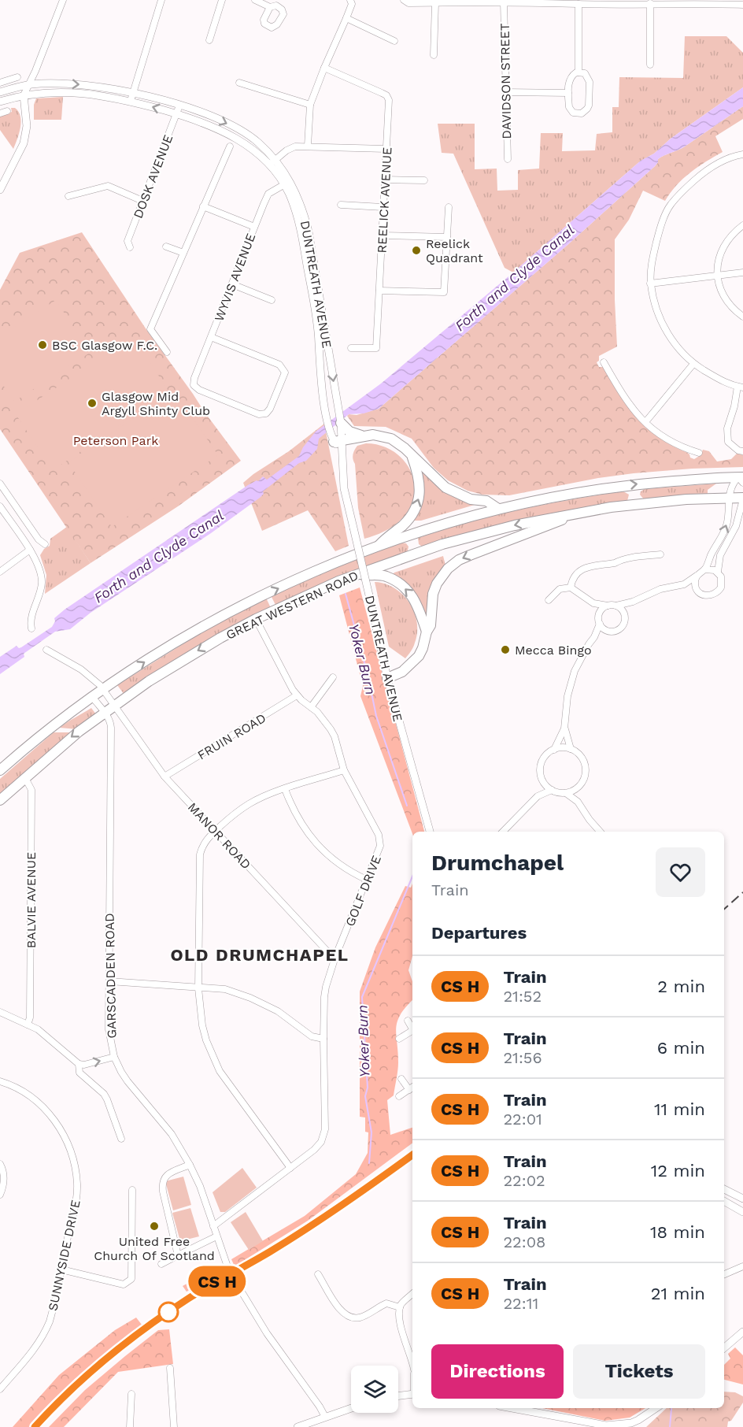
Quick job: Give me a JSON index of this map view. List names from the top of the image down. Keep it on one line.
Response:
{"streets":{"main road":["GREAT WESTERN ROAD"],"street":["DAVIDSON STREET","DOSK AVENUE","REELICK AVENUE","WYVIS AVENUE","DUNTREATH AVENUE","FRUIN ROAD","MANOR ROAD","GOLF DRIVE","BALVIE AVENUE","GARSCADDEN ROAD","SUNNYSIDE DRIVE"]},"crossings":[["DOSK AVENUE","DUNTREATH AVENUE"],["WYVIS AVENUE","DUNTREATH AVENUE"],["GREAT WESTERN ROAD","MANOR ROAD"],["GREAT WESTERN ROAD","GOLF DRIVE"],["GREAT WESTERN ROAD","BALVIE AVENUE"],["GREAT WESTERN ROAD","GARSCADDEN ROAD"],["FRUIN ROAD","MANOR ROAD"],["FRUIN ROAD","GOLF DRIVE"],["MANOR ROAD","GOLF DRIVE"],["GOLF DRIVE","GARSCADDEN ROAD"]],"districts":["OLD DRUMCHAPEL"],"water":["Forth and Clyde Canal","Yoker Burn"],"parks":["Peterson Park"],"places":["Reelick Quadrant","BSC Glasgow F.C.","Glasgow Mid Argyll Shinty Club","Mecca Bingo","United Free Church Of Scotland"],"page":{"on_map":"CS H","heading":[["Drumchapel","Train"],"Departures"],"list":[{"mark":"CS H","name":"Train","note":"21:52","value":"2 min"},{"mark":"CS H","name":"Train","note":"21:56","value":"6 min"},{"mark":"CS H","name":"Train","note":"22:01","value":"11 min"},{"mark":"CS H","name":"Train","note":"22:02","value":"12 min"},{"mark":"CS H","name":"Train","note":"22:08","value":"18 min"},{"mark":"CS H","name":"Train","note":"22:11","value":"21 min"}],"buttons":["Directions","Tickets"]}}
